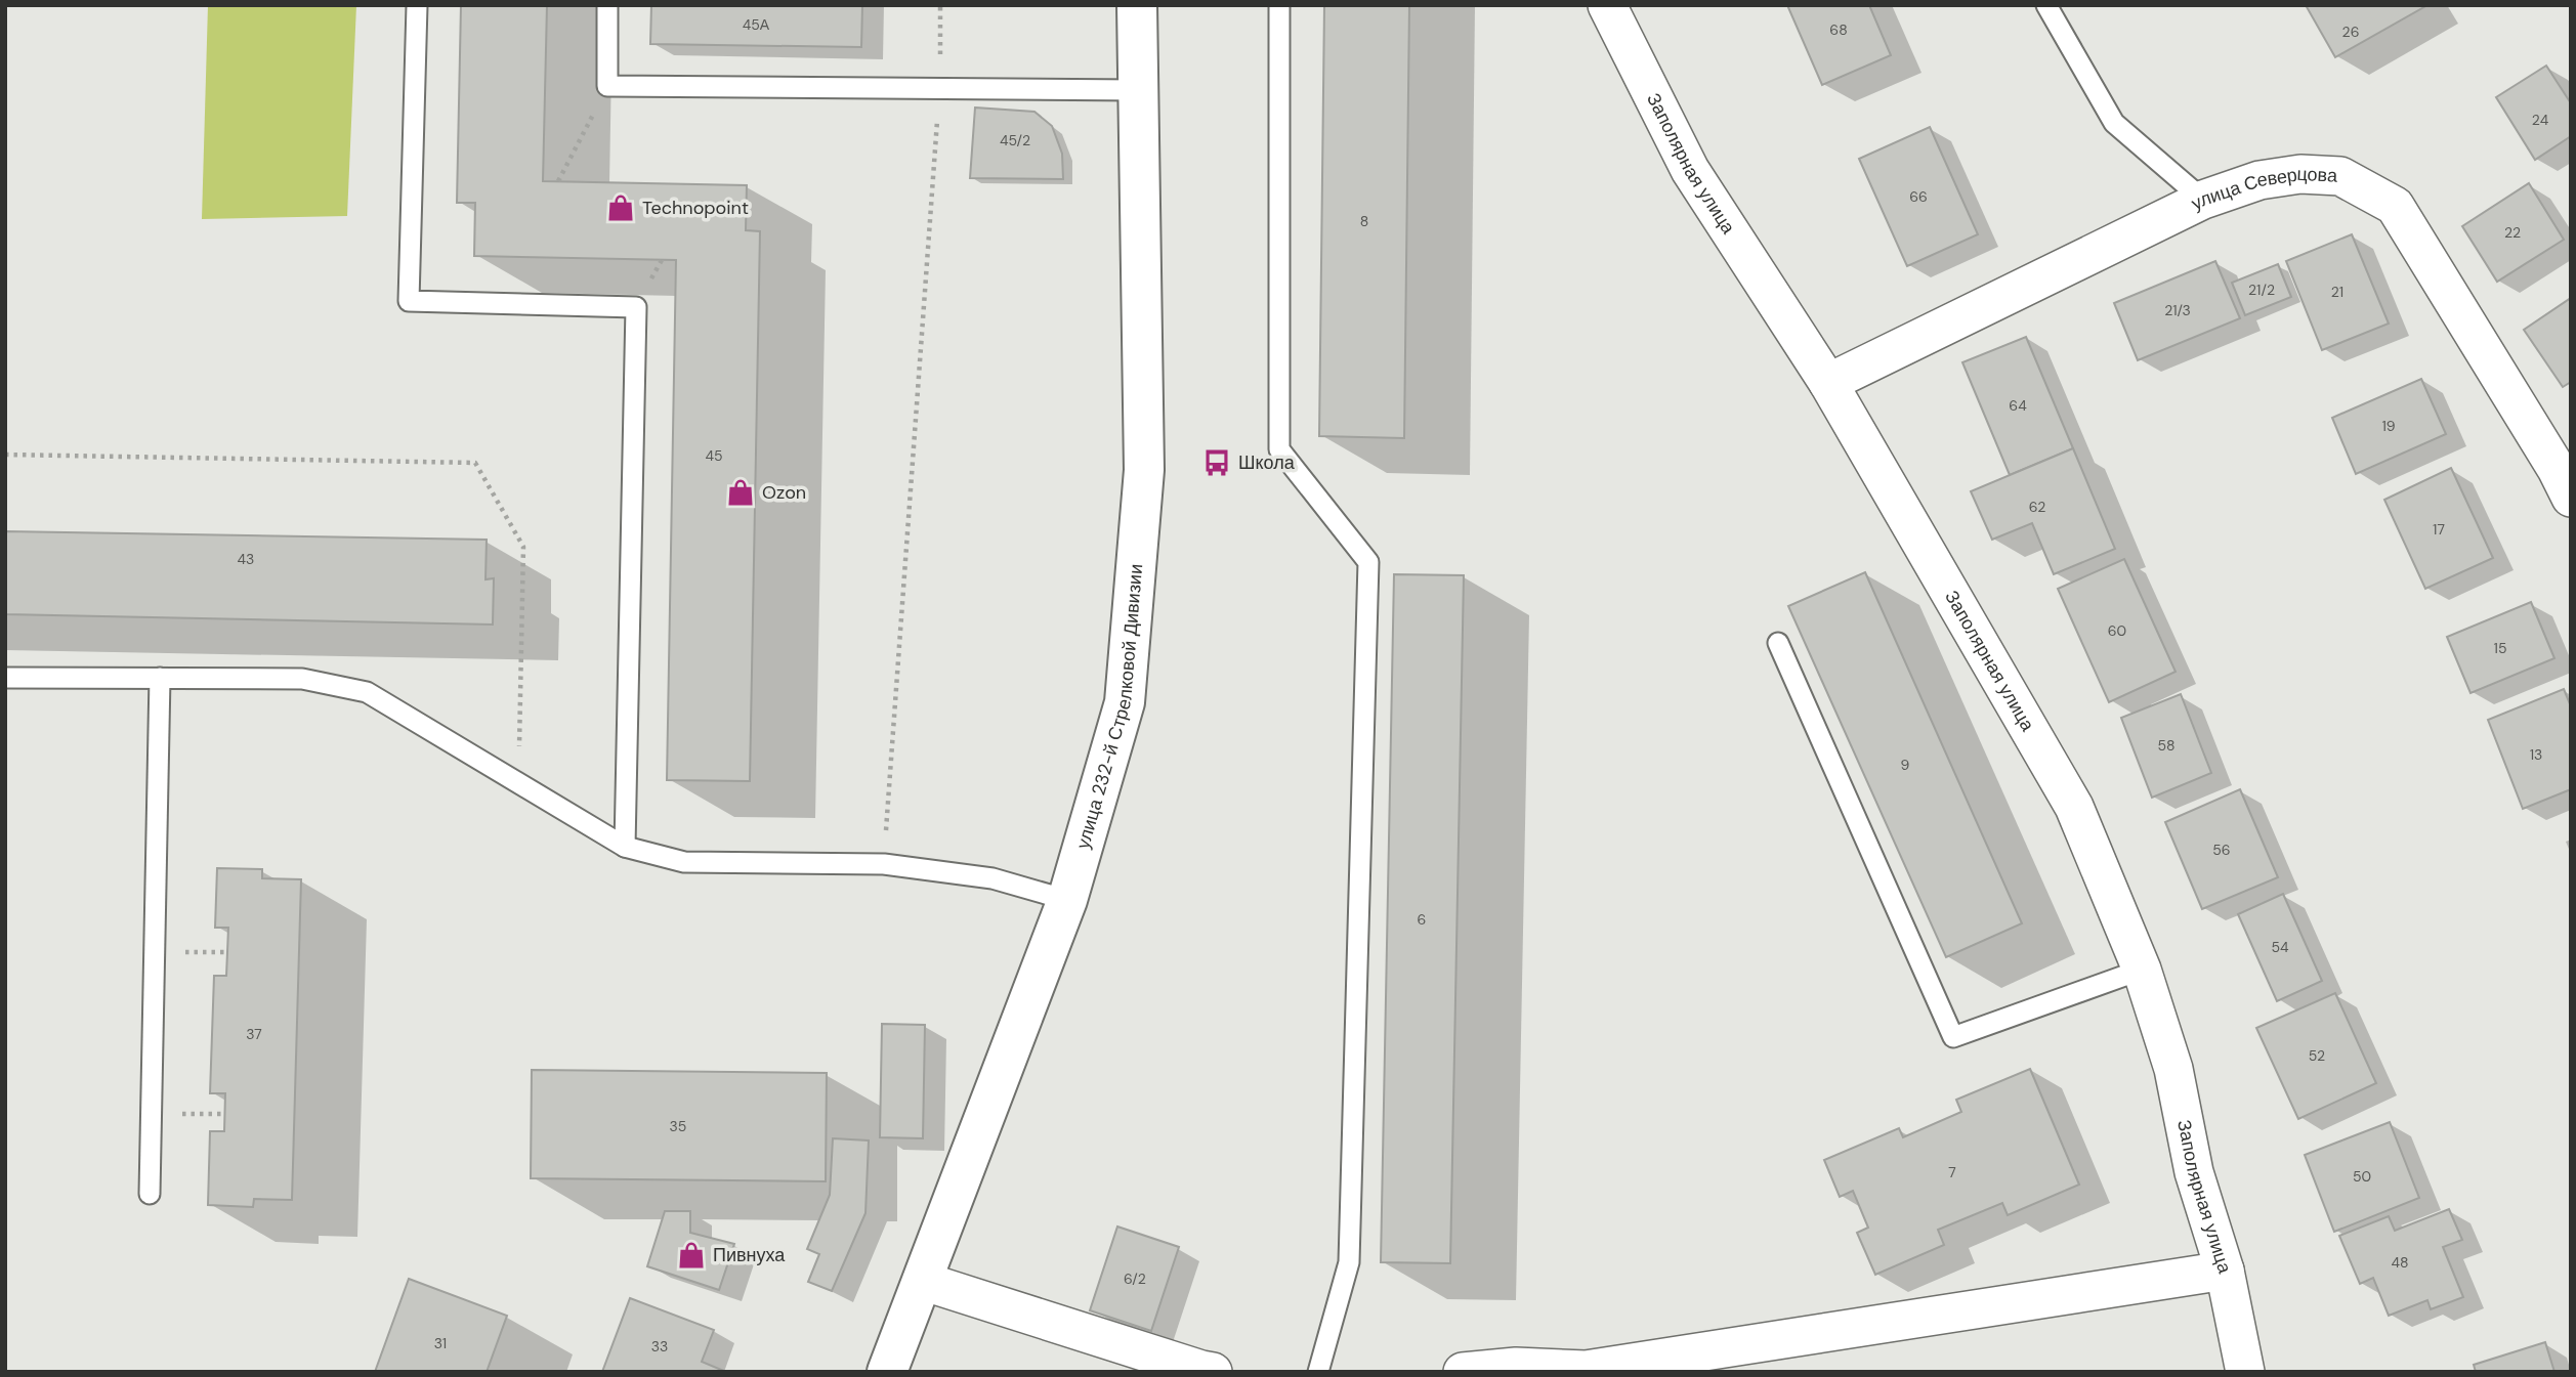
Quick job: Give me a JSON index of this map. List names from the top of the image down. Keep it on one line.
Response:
{"streets":{"street":["Заполярная улица","улица Северцова","улица 232-й Стрелковой Дивизии"]},"crossings":[["Заполярная улица","улица Северцова"]],"places":{"shop":["Technopoint","Ozon","Пивнуха"],"bus stop":["Школа"]},"house_numbers":["45А","68","26","24","45/2","66","8","22","21/2","21","21/3","64","19","45","62","17","43","60","15","58","13","9","56","6","54","37","52","35","7","50","48","6/2","31","33"]}
